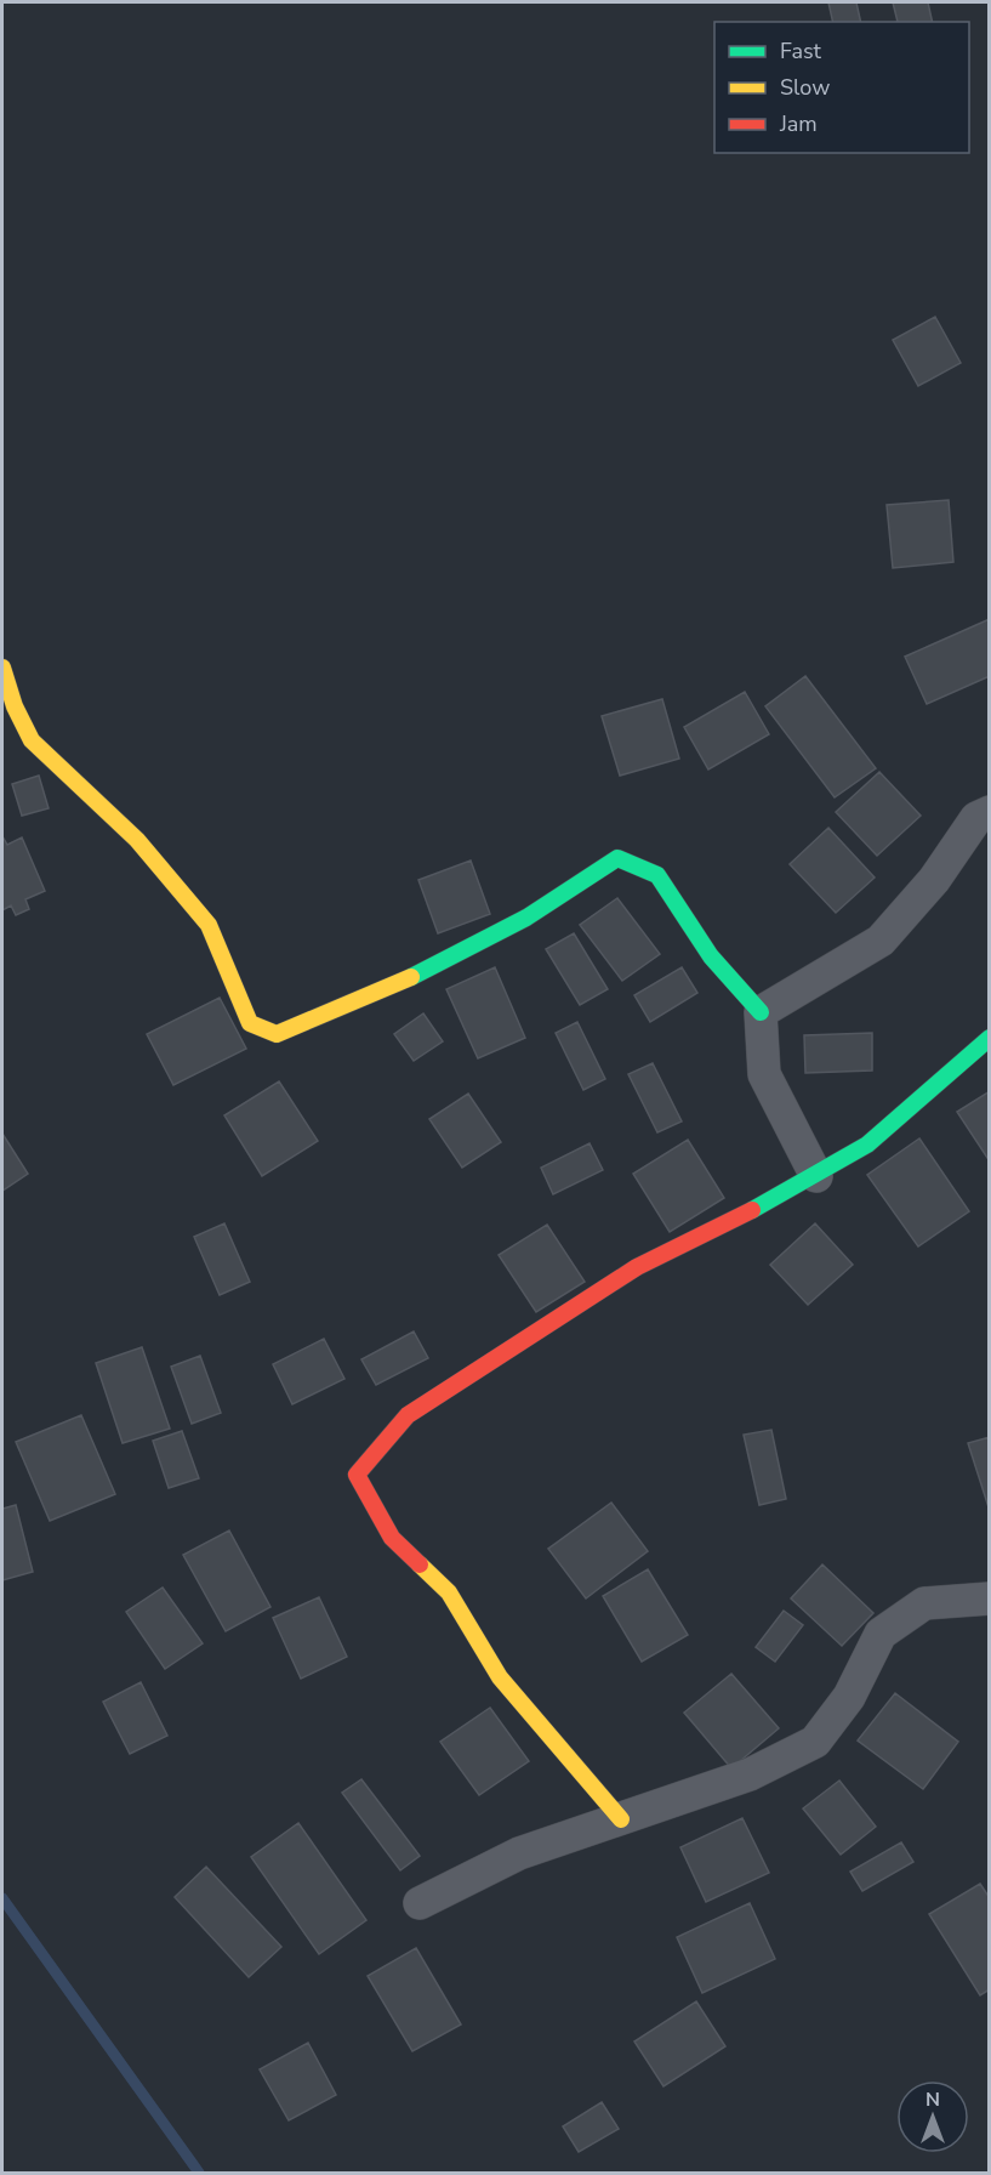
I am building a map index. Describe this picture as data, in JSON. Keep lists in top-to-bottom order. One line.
{"legend":["Fast","Slow","Jam"],"north":"top"}
